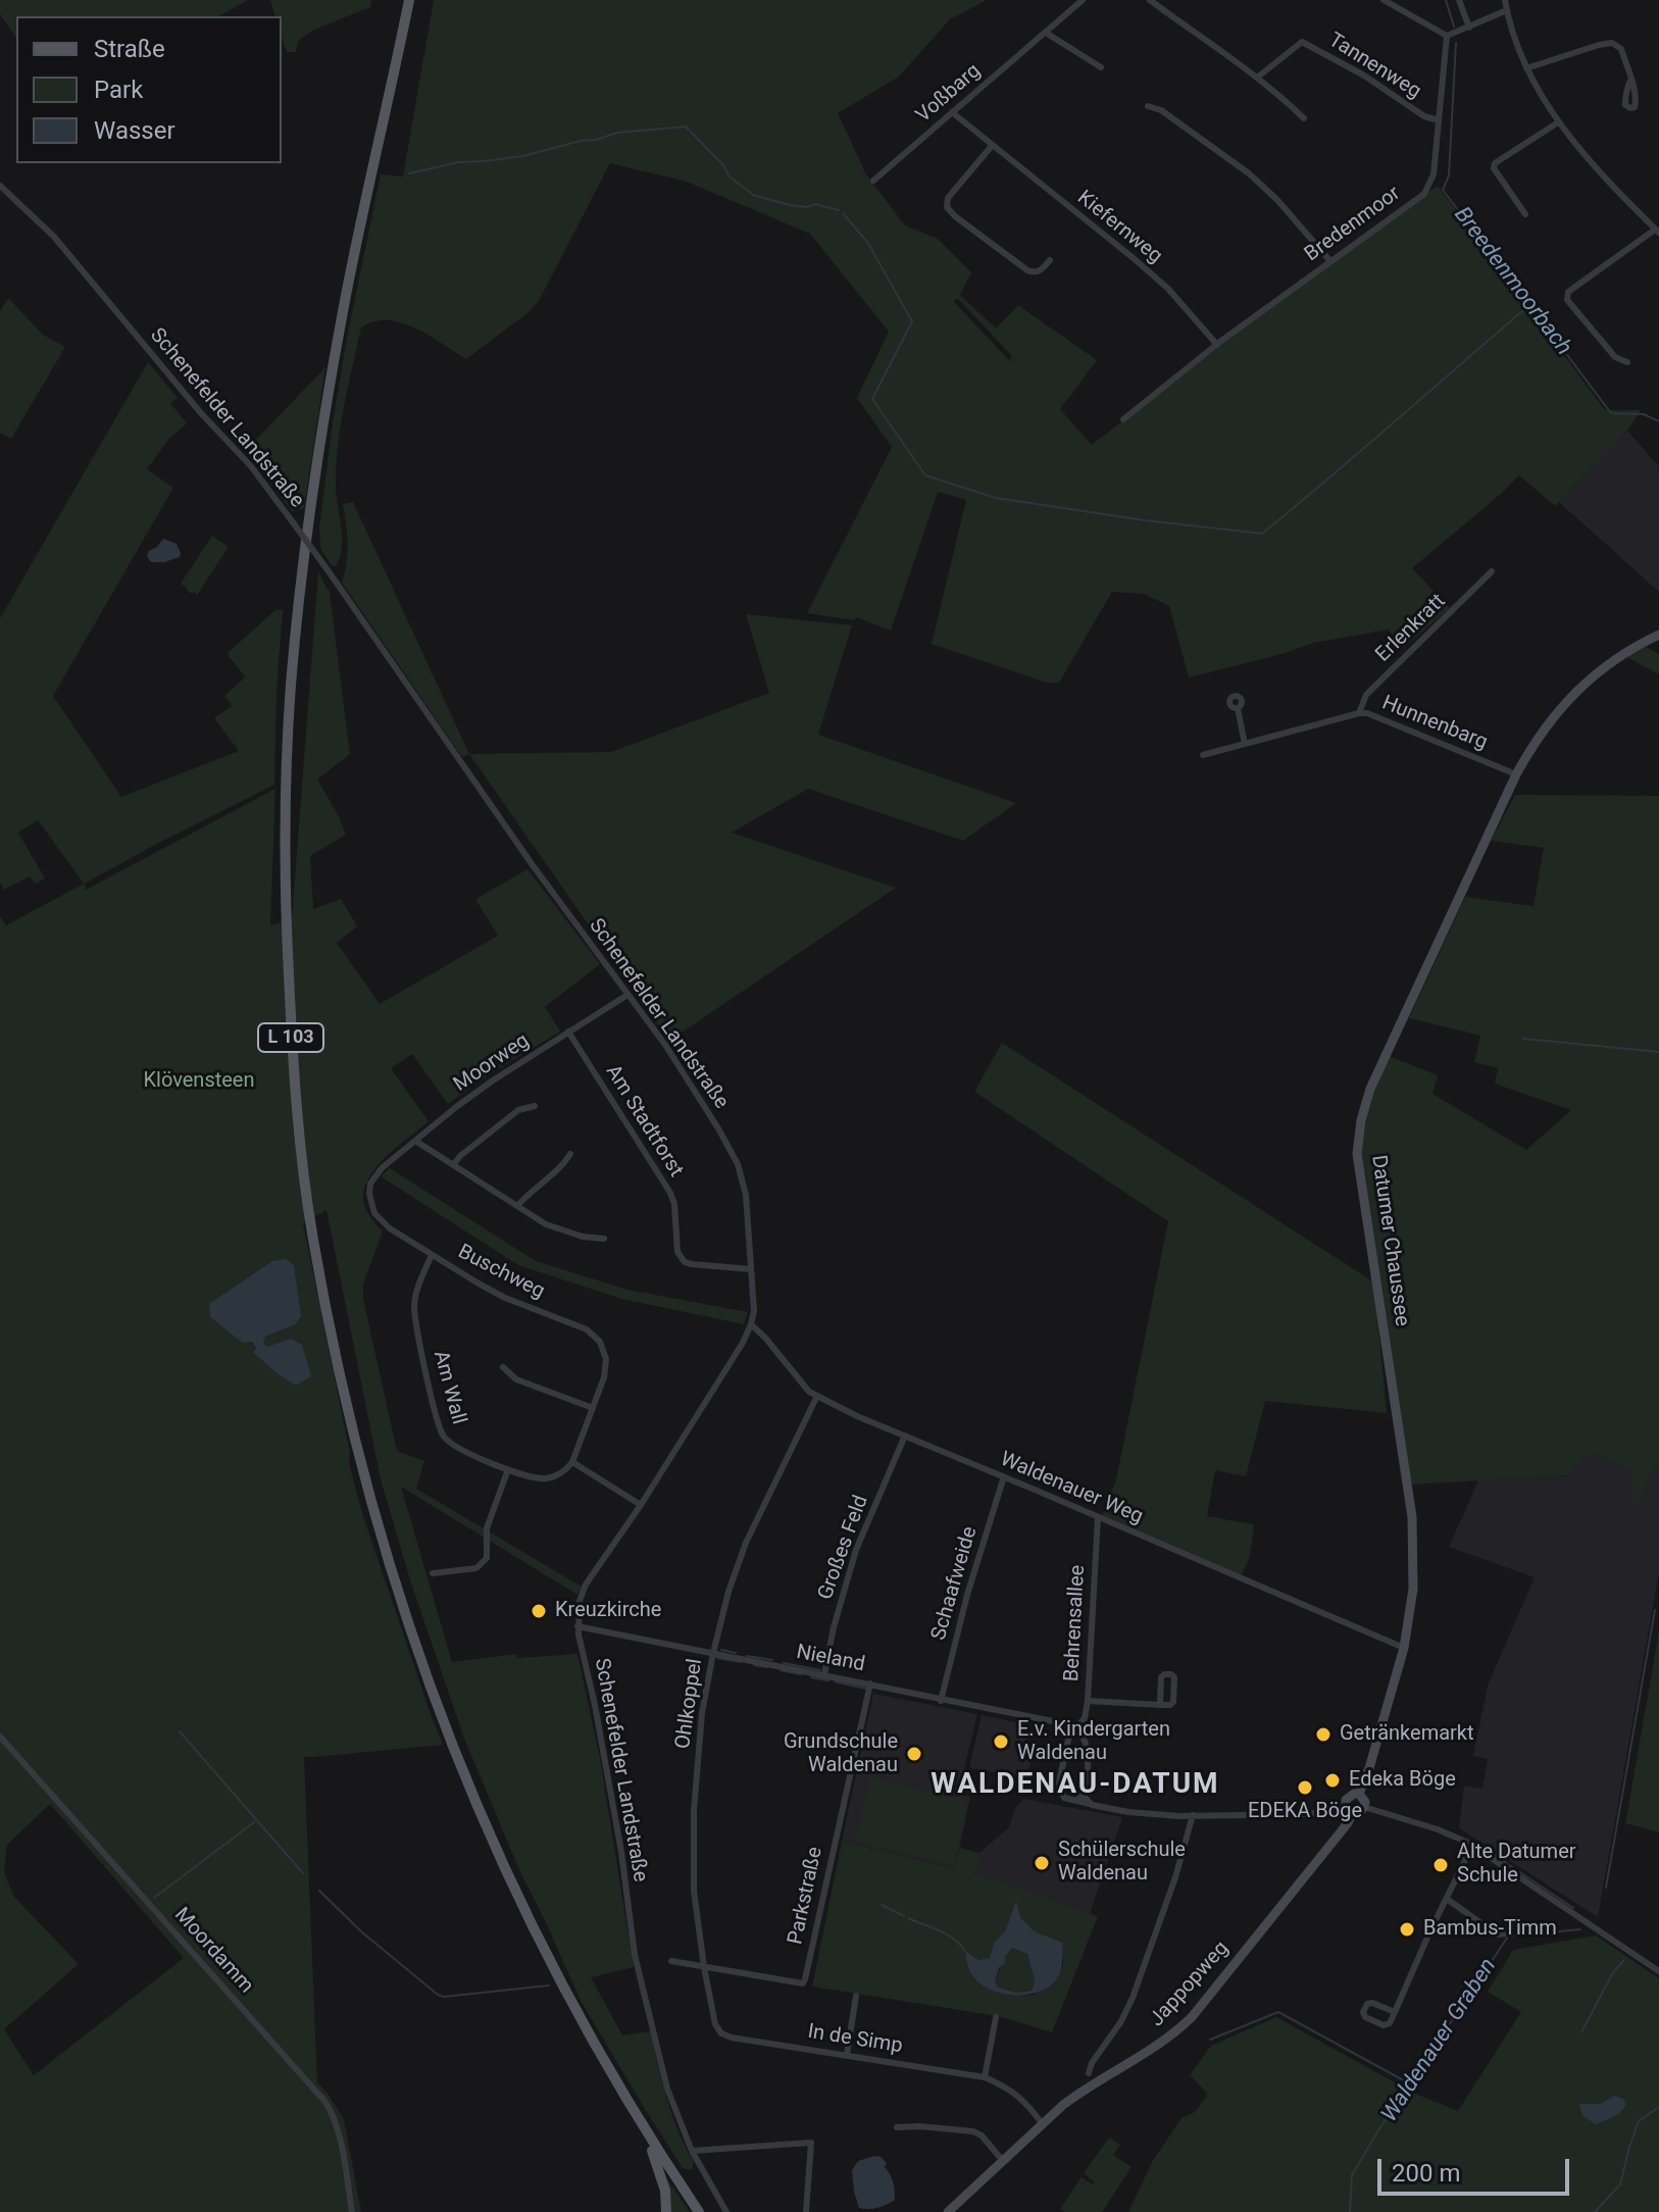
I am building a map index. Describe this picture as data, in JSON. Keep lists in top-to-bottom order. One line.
{"streets":{"main road":["L 103"],"street":["Tannenweg","Voßbarg","Bredenmoor","Kiefernweg","Schenefelder Landstraße","Erlenkratt","Hunnenbarg","Moorweg","Am Stadtforst","Datumer Chaussee","Buschweg","Am Wall","Waldenauer Weg","Großes Feld","Schaafweide","Behrensallee","Nieland","Ohlkoppel","Parkstraße","Moordamm","Jappopweg","In de Simp"]},"crossings":[["Tannenweg","Bredenmoor"],["Voßbarg","Kiefernweg"],["Bredenmoor","Kiefernweg"],["Schenefelder Landstraße","Moorweg"],["Schenefelder Landstraße","Am Stadtforst"],["Schenefelder Landstraße","Waldenauer Weg"],["Schenefelder Landstraße","Nieland"],["Erlenkratt","Hunnenbarg"],["Hunnenbarg","Datumer Chaussee"],["Moorweg","Am Stadtforst"],["Moorweg","Buschweg"],["Datumer Chaussee","Waldenauer Weg"],["Datumer Chaussee","Jappopweg"],["Buschweg","Am Wall"],["Waldenauer Weg","Großes Feld"],["Waldenauer Weg","Schaafweide"],["Waldenauer Weg","Behrensallee"],["Waldenauer Weg","Ohlkoppel"],["Großes Feld","Nieland"],["Schaafweide","Nieland"],["Behrensallee","Nieland"],["Nieland","Ohlkoppel"],["Nieland","Parkstraße"],["Ohlkoppel","Parkstraße"],["Ohlkoppel","In de Simp"],["Jappopweg","In de Simp"]],"districts":["WALDENAU-DATUM"],"water":["Breedenmoorbach","Waldenauer Graben"],"parks":["Klövensteen"],"places":["Kreuzkirche","Getränkemarkt","E.v. Kindergarten Waldenau","Grundschule Waldenau","Edeka Böge","EDEKA Böge","Schülerschule Waldenau","Alte Datumer Schule","Bambus-Timm"],"legend":["Straße","Park","Wasser"],"scale_bar":"200 m"}
